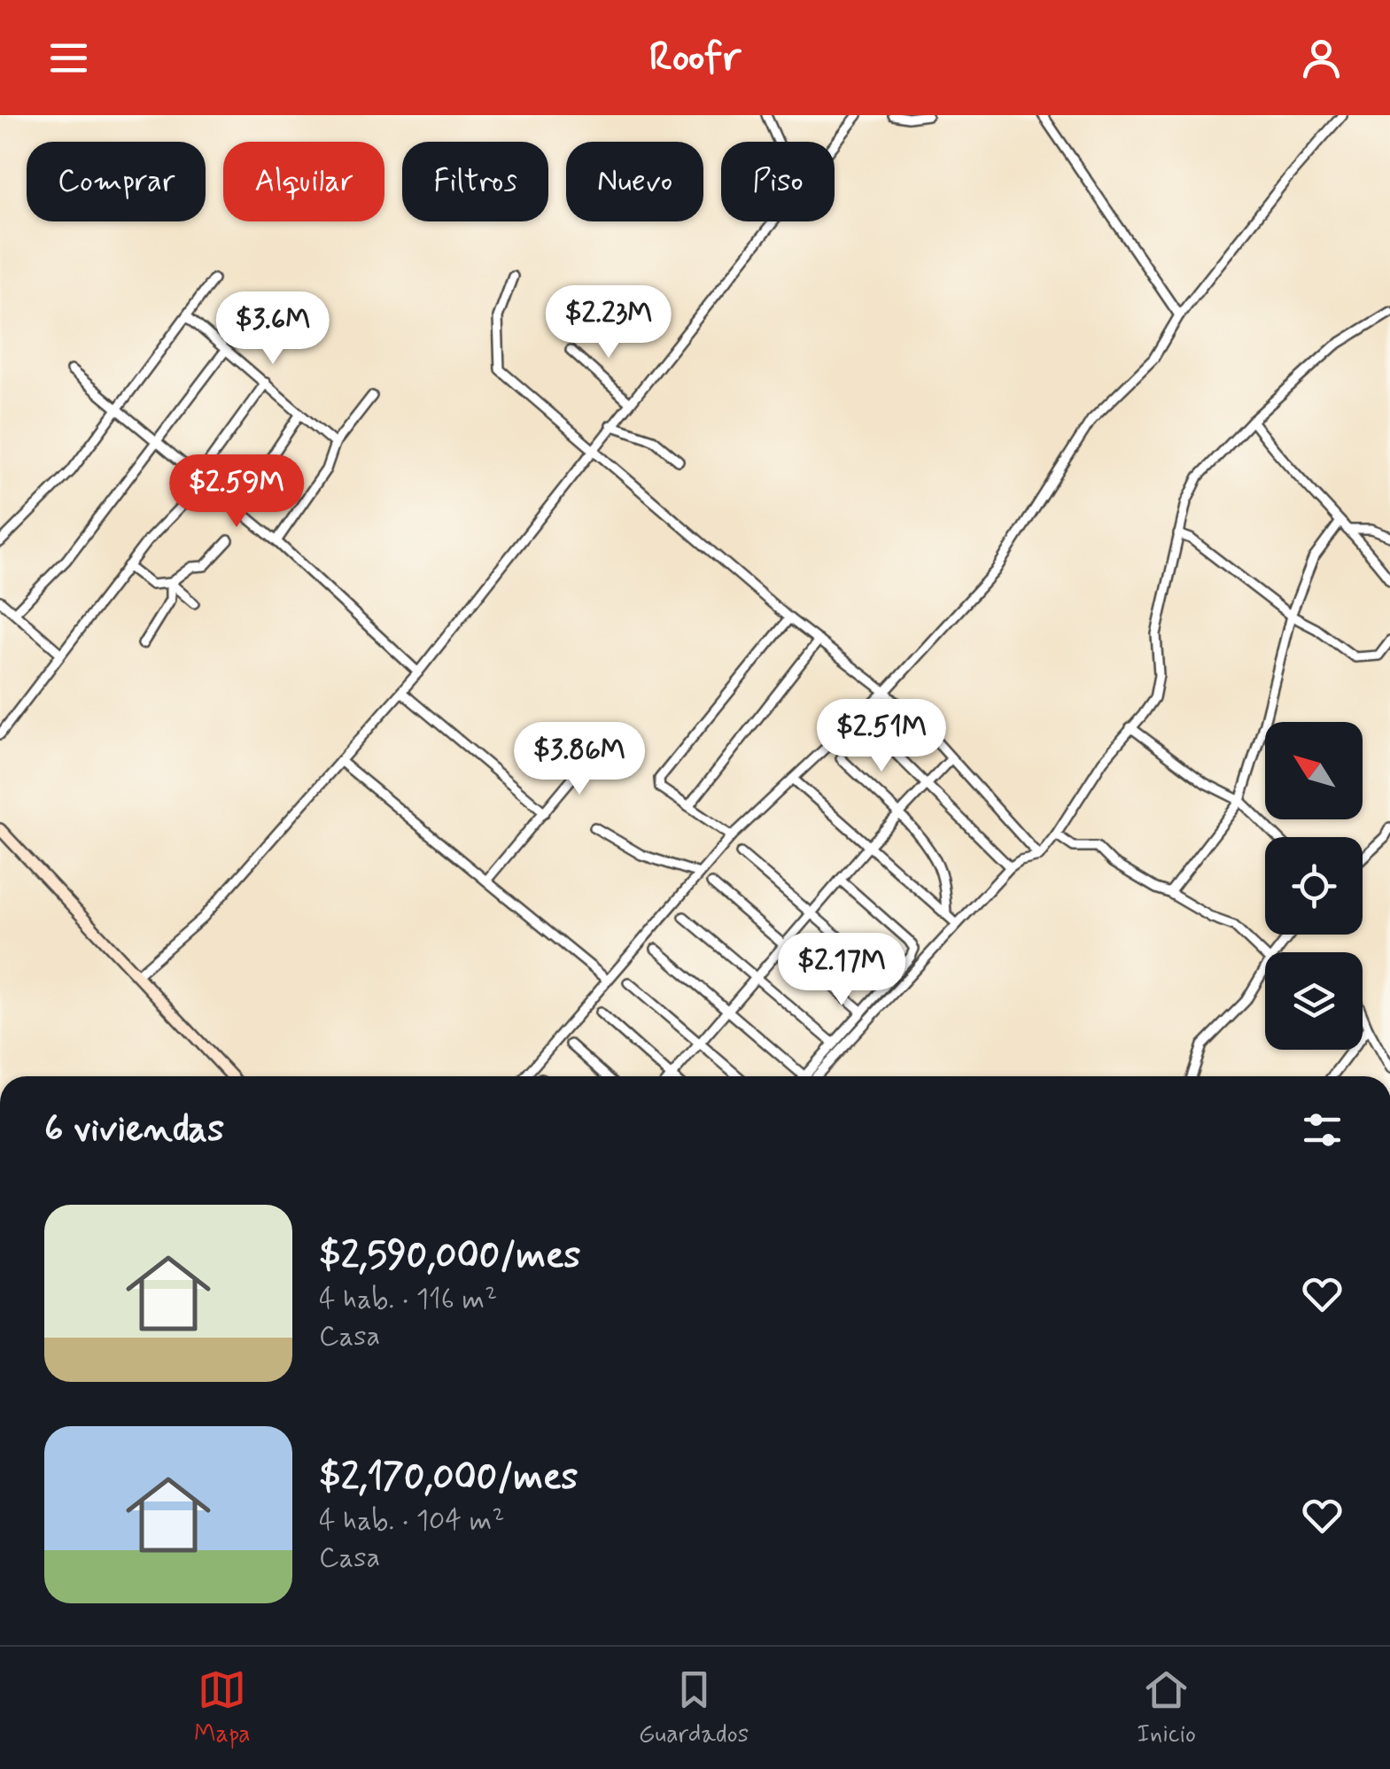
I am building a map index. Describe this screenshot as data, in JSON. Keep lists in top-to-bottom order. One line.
{"north":"top left","page":{"header":"Roofr","chip":["Comprar","Alquilar","Filtros","Nuevo","Piso"],"price":["$2.23M","$3.6M","$2.59M","$2.51M","$3.86M","$2.17M"],"heading":"6 viviendas","list":[{"name":"$2,590,000/mes","note":"4 hab. · 116 m² · Casa"},{"name":"$2,170,000/mes","note":"4 hab. · 104 m² · Casa"}],"tabs":["Mapa","Guardados","Inicio"]}}
